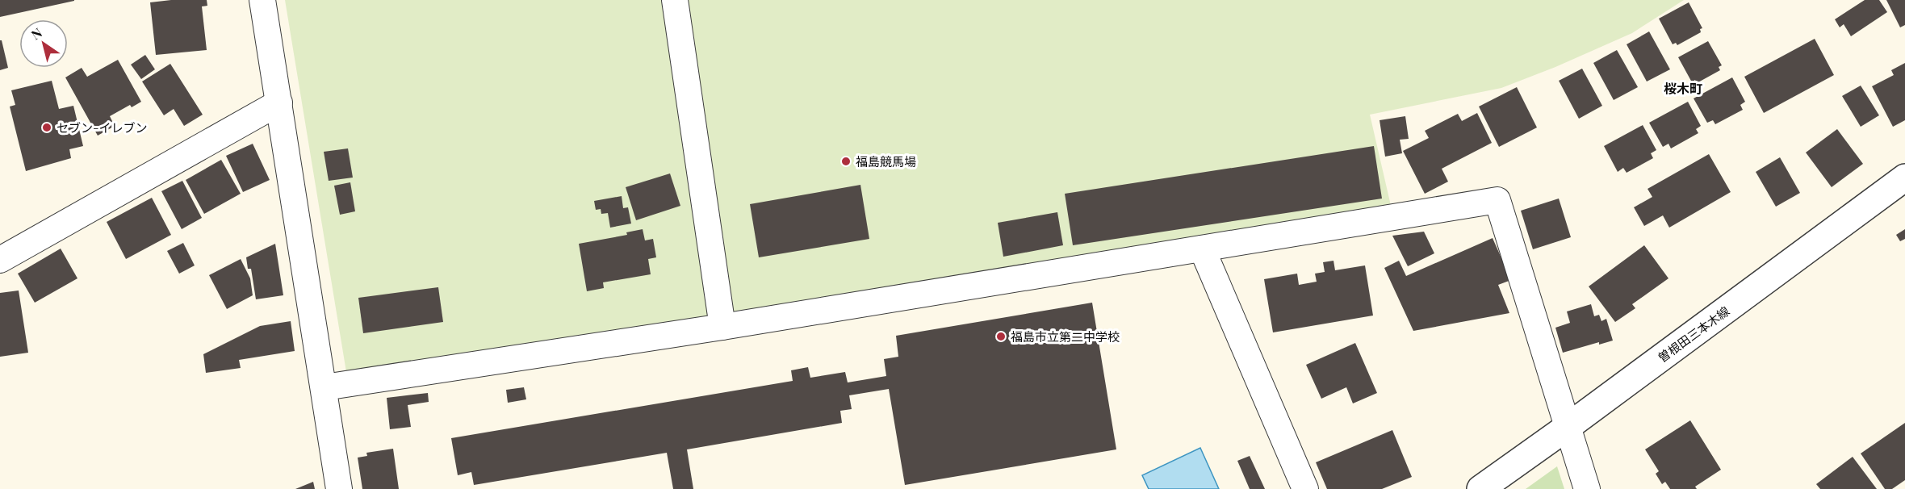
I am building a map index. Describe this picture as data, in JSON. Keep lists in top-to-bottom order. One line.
{"streets":{"street":["曽根田三本木線"]},"districts":["桜木町"],"places":["セブン-イレブン","福島競馬場","福島市立第二中学校"],"north":"top left"}
